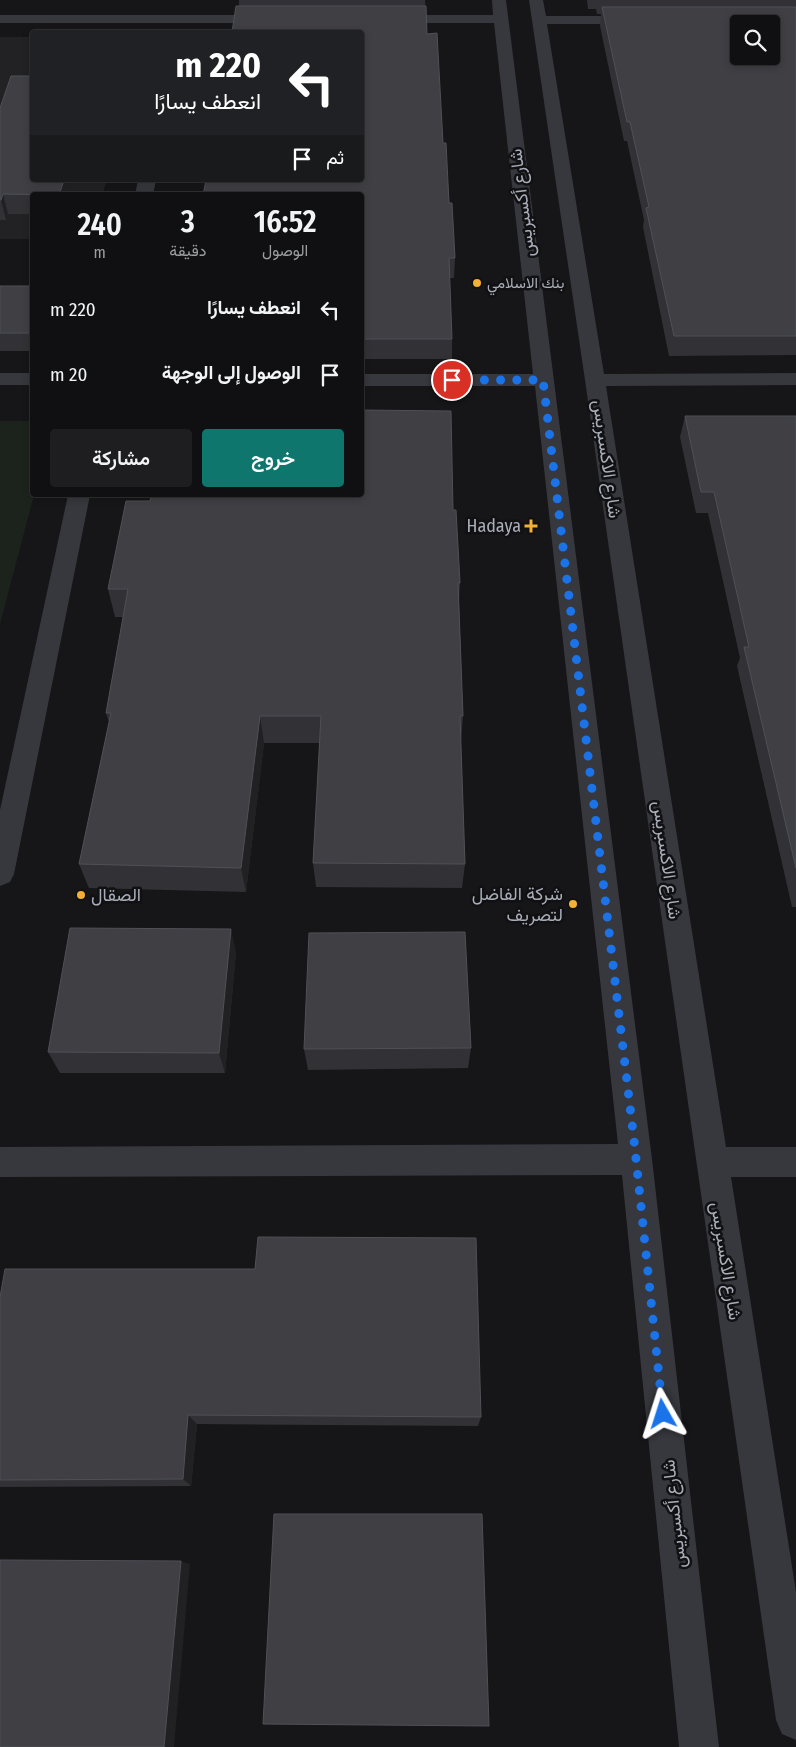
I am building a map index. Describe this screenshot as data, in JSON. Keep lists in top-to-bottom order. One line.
{"streets":{"street":["شارع أكسبريس","شارع الاكسبريس"]},"places":{"other":["بنك الاسلامي","الصقال","شركة الفاضل لتصريف"],"health":["Hadaya"]},"page":{"turn":["220 m","انعطف يسارًا"],"then":"ثم","eta":["16:52","الوصول","3","دقيقة","240","m"],"list":[{"name":"انعطف يسارًا","value":"220 m"},{"name":"الوصول إلى الوجهة","value":"20 m"}],"buttons":["خروج","مشاركة"]}}
